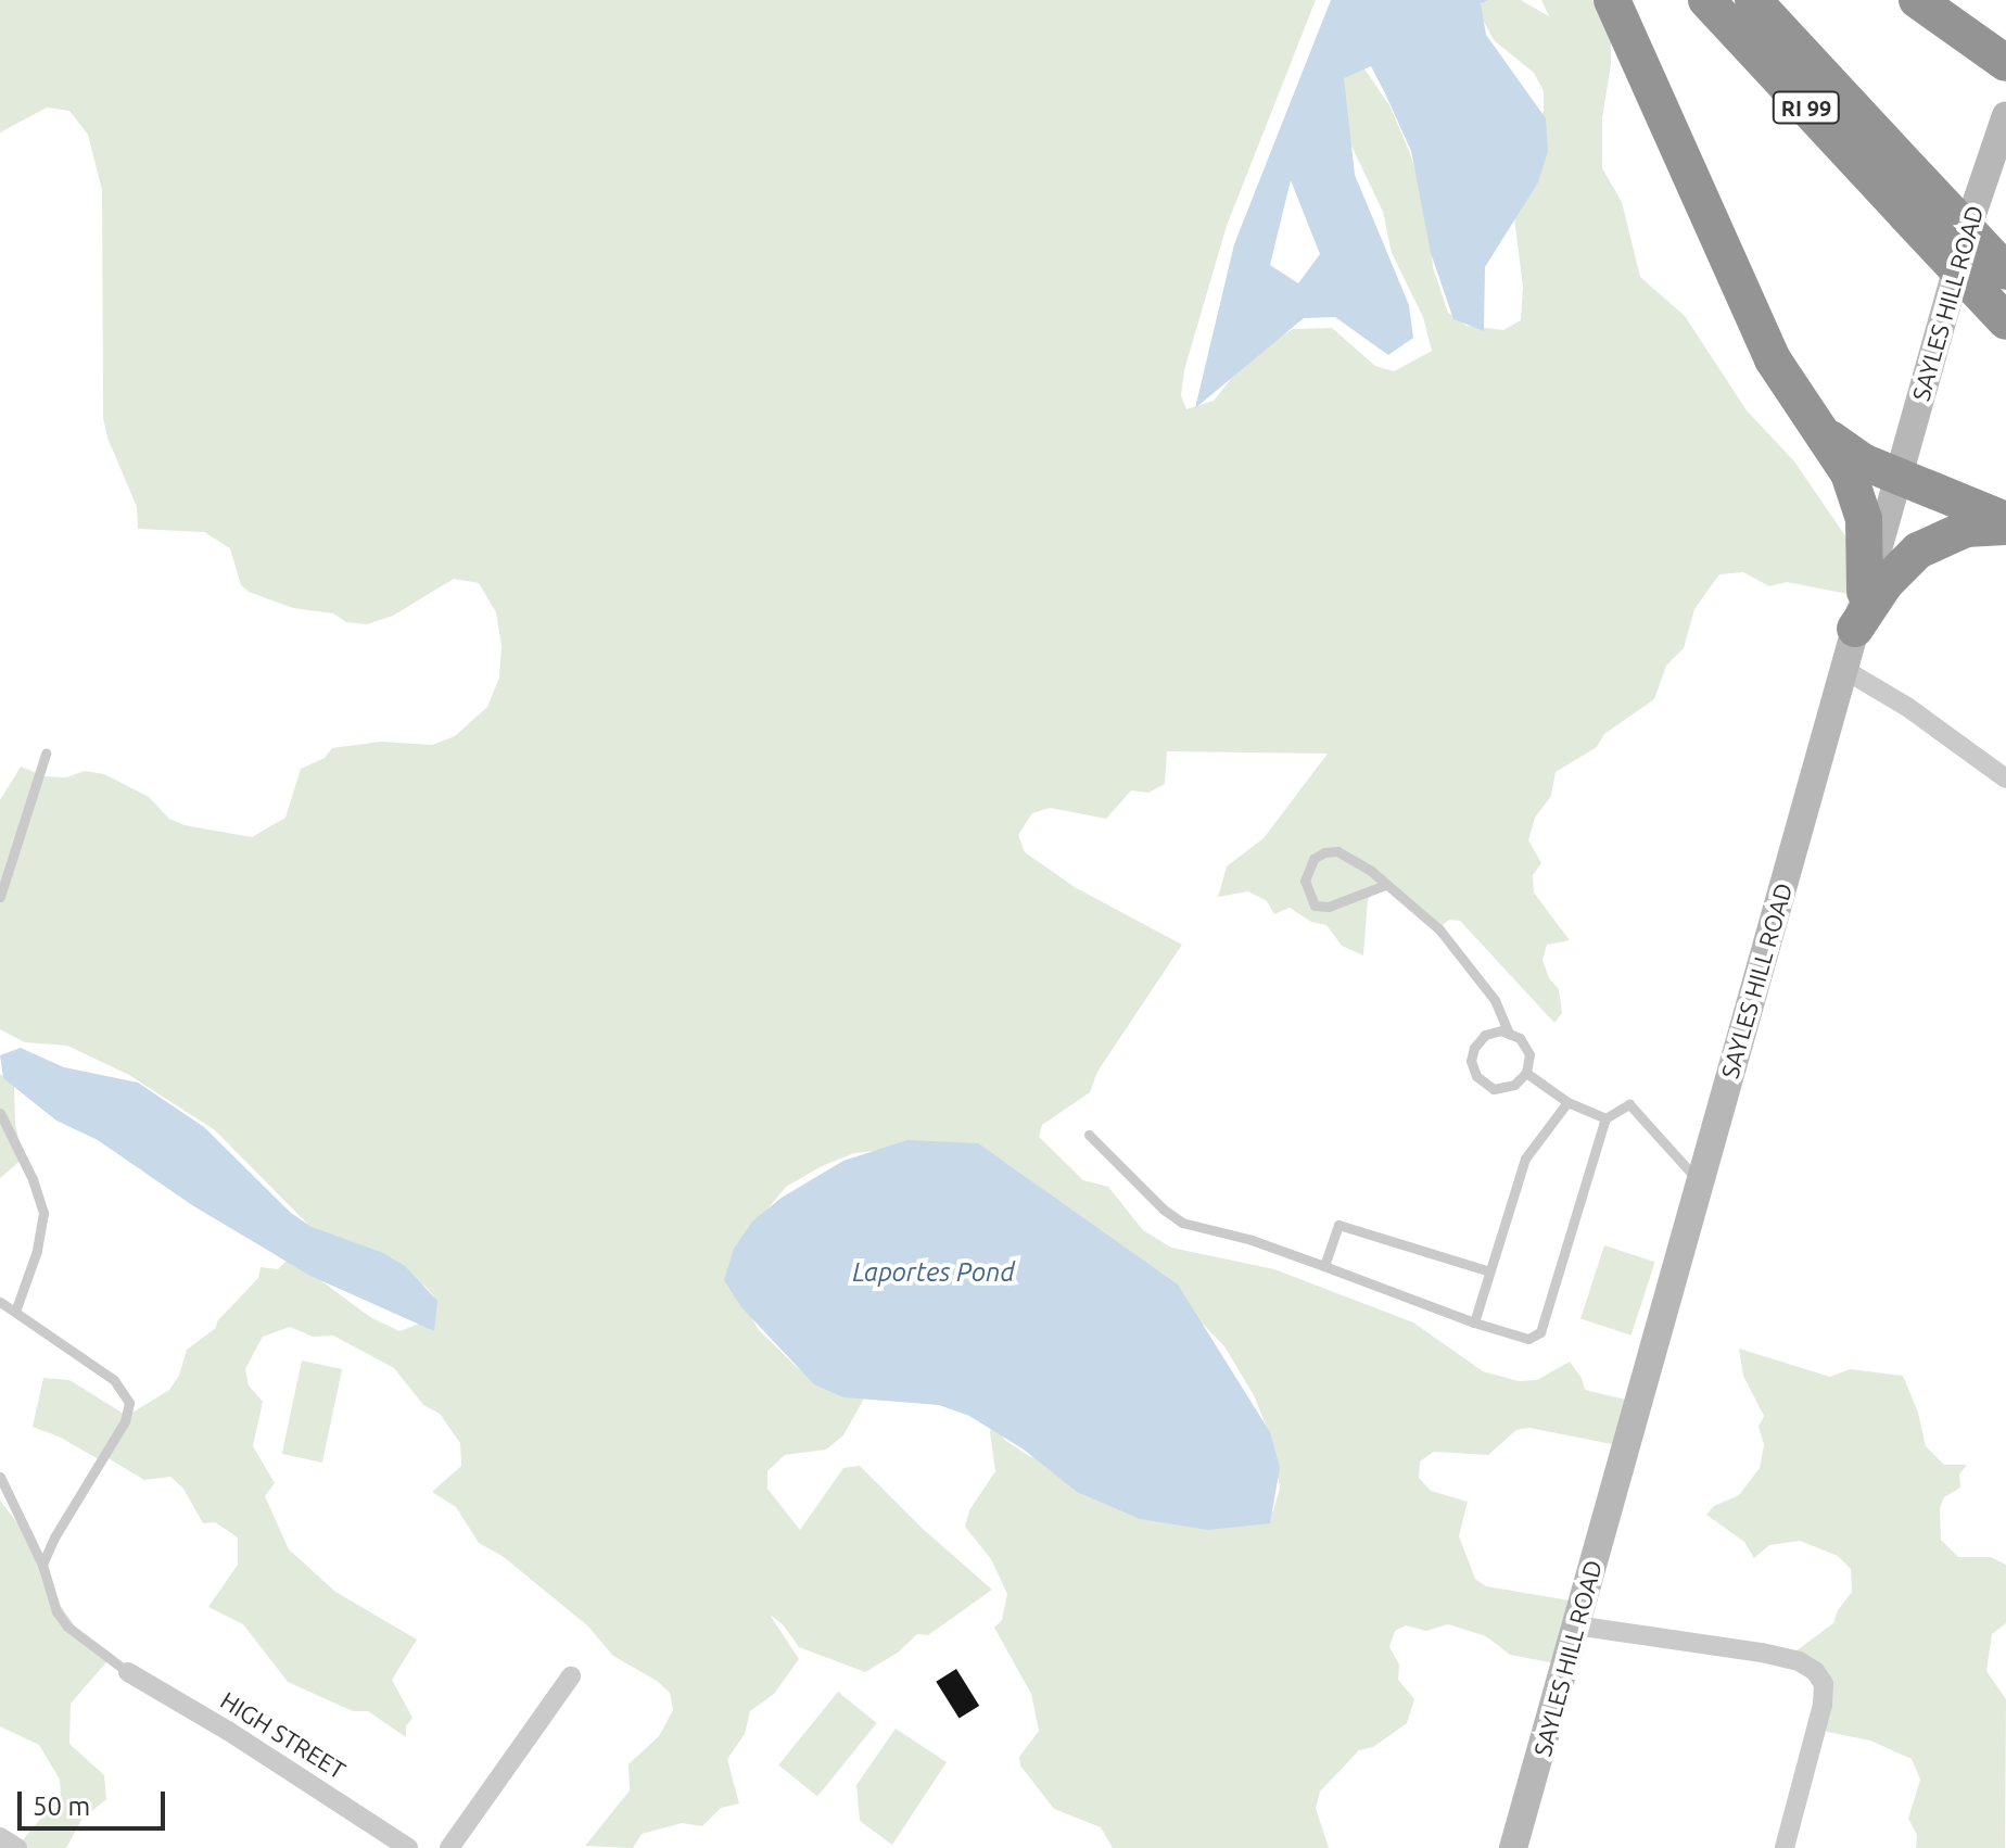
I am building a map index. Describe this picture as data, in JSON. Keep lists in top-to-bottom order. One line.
{"streets":{"highway":["RI 99"],"main road":["SAYLES HILL ROAD"],"street":["HIGH STREET"]},"water":["Laportes Pond"],"scale_bar":"50 m"}
